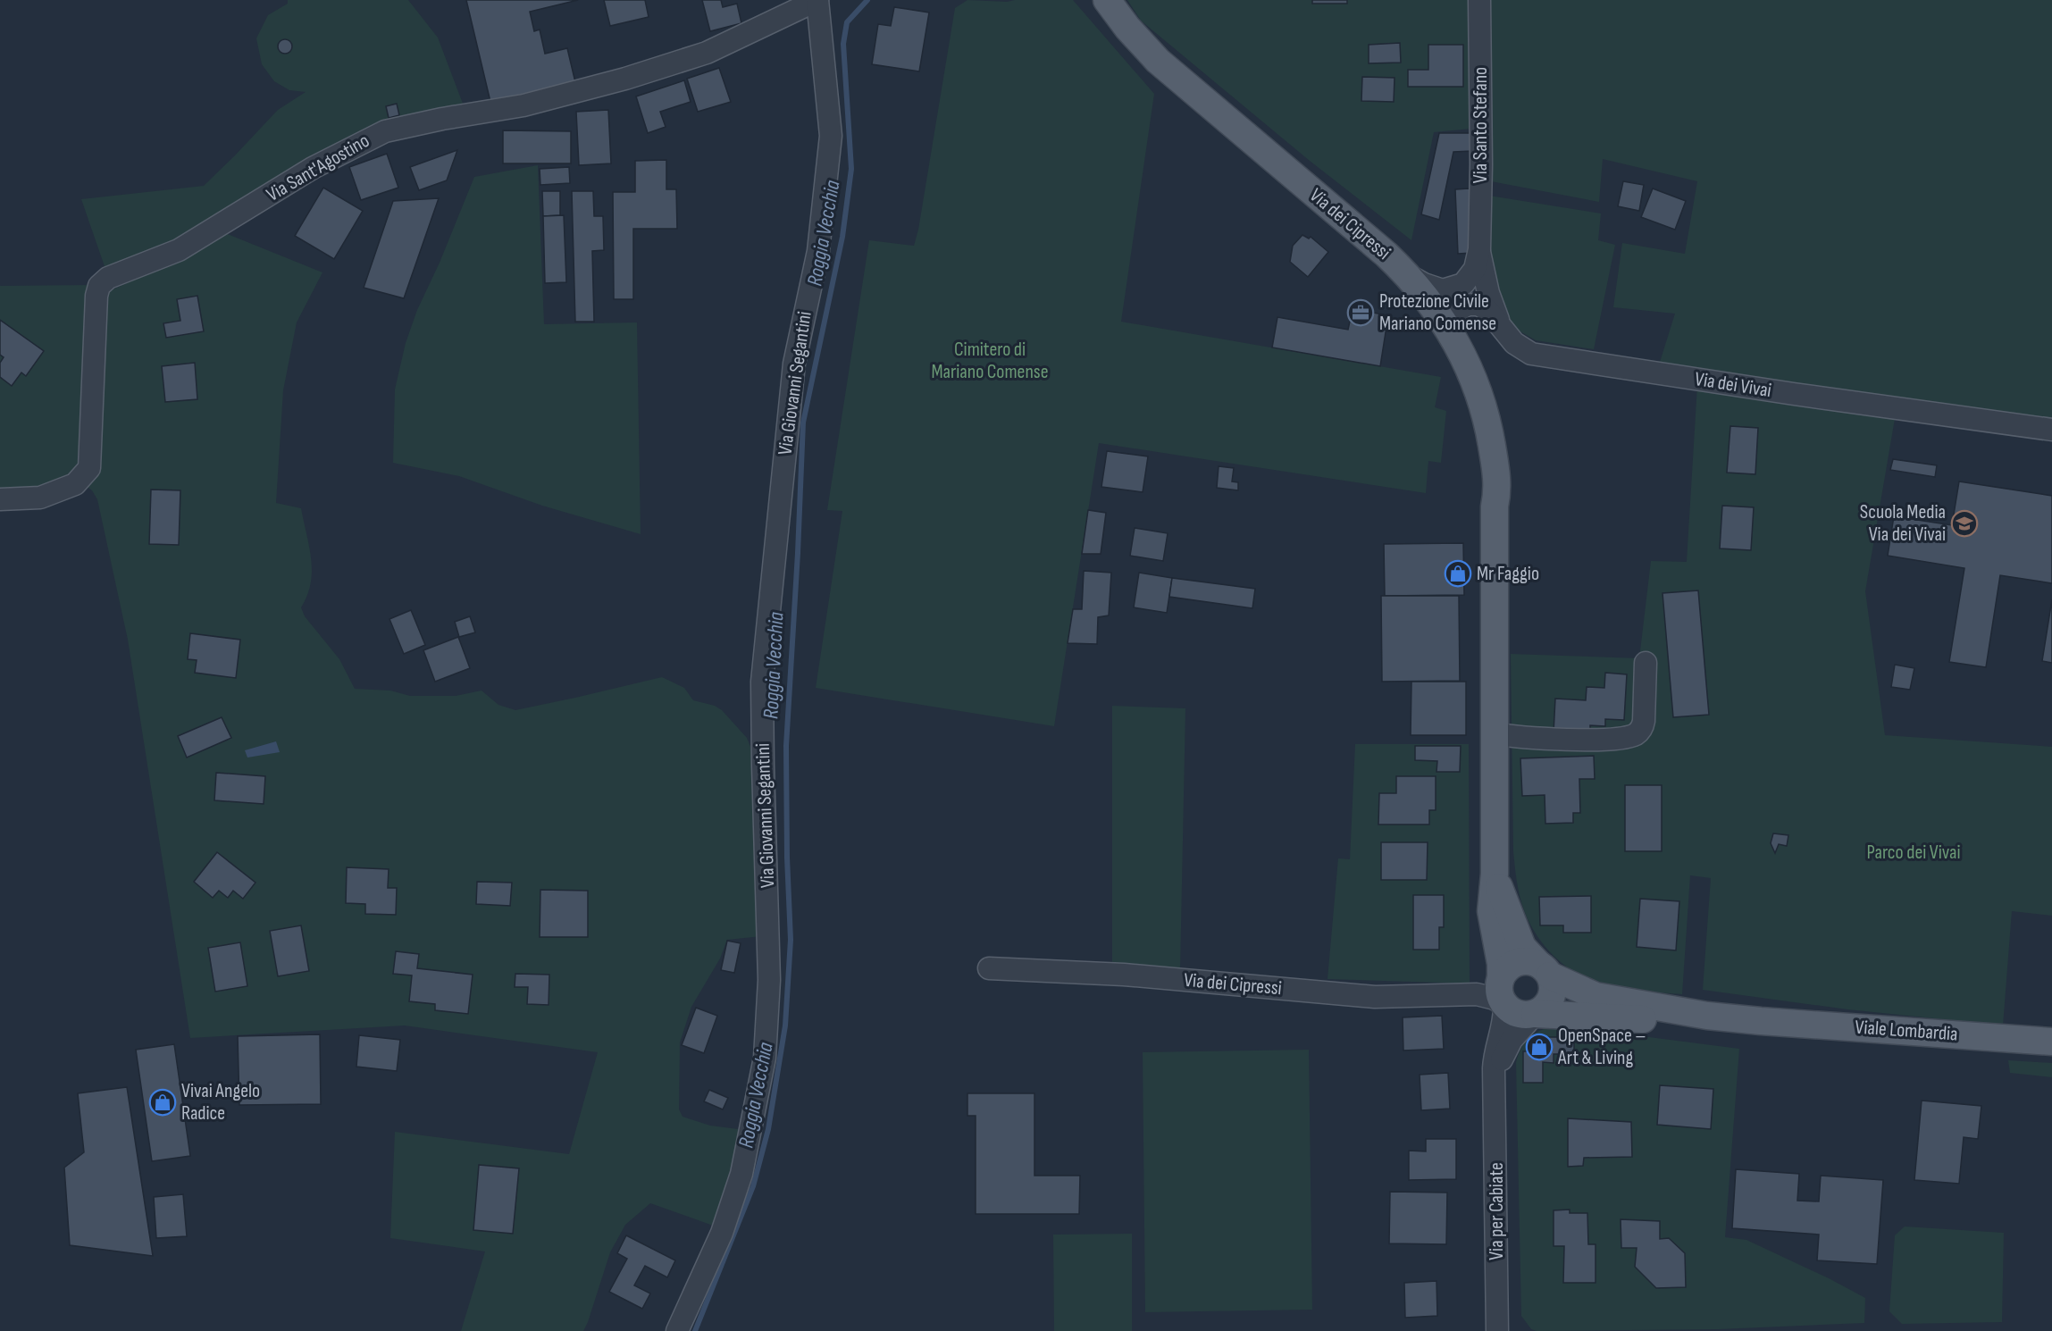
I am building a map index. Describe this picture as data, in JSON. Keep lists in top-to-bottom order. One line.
{"streets":{"main road":["Via dei Cipressi","Viale Lombardia"],"street":["Via Santo Stefano","Via Sant'Agostino","Via Giovanni Segantini","Via dei Vivai","Via per Cabiate"]},"crossings":[["Via Santo Stefano","Via dei Cipressi"],["Via Santo Stefano","Via dei Vivai"],["Via Sant'Agostino","Via Giovanni Segantini"],["Via dei Cipressi","Via dei Vivai"],["Via dei Cipressi","Viale Lombardia"]],"water":["Roggia Vecchia"],"parks":["Cimitero di Mariano Comense","Parco dei Vivai"],"places":{"office":["Protezione Civile Mariano Comense"],"school or university":["Scuola Media Via dei Vivai"],"shop":["Mr Faggio","OpenSpace – Art & Living","Vivai Angelo Radice"]}}
